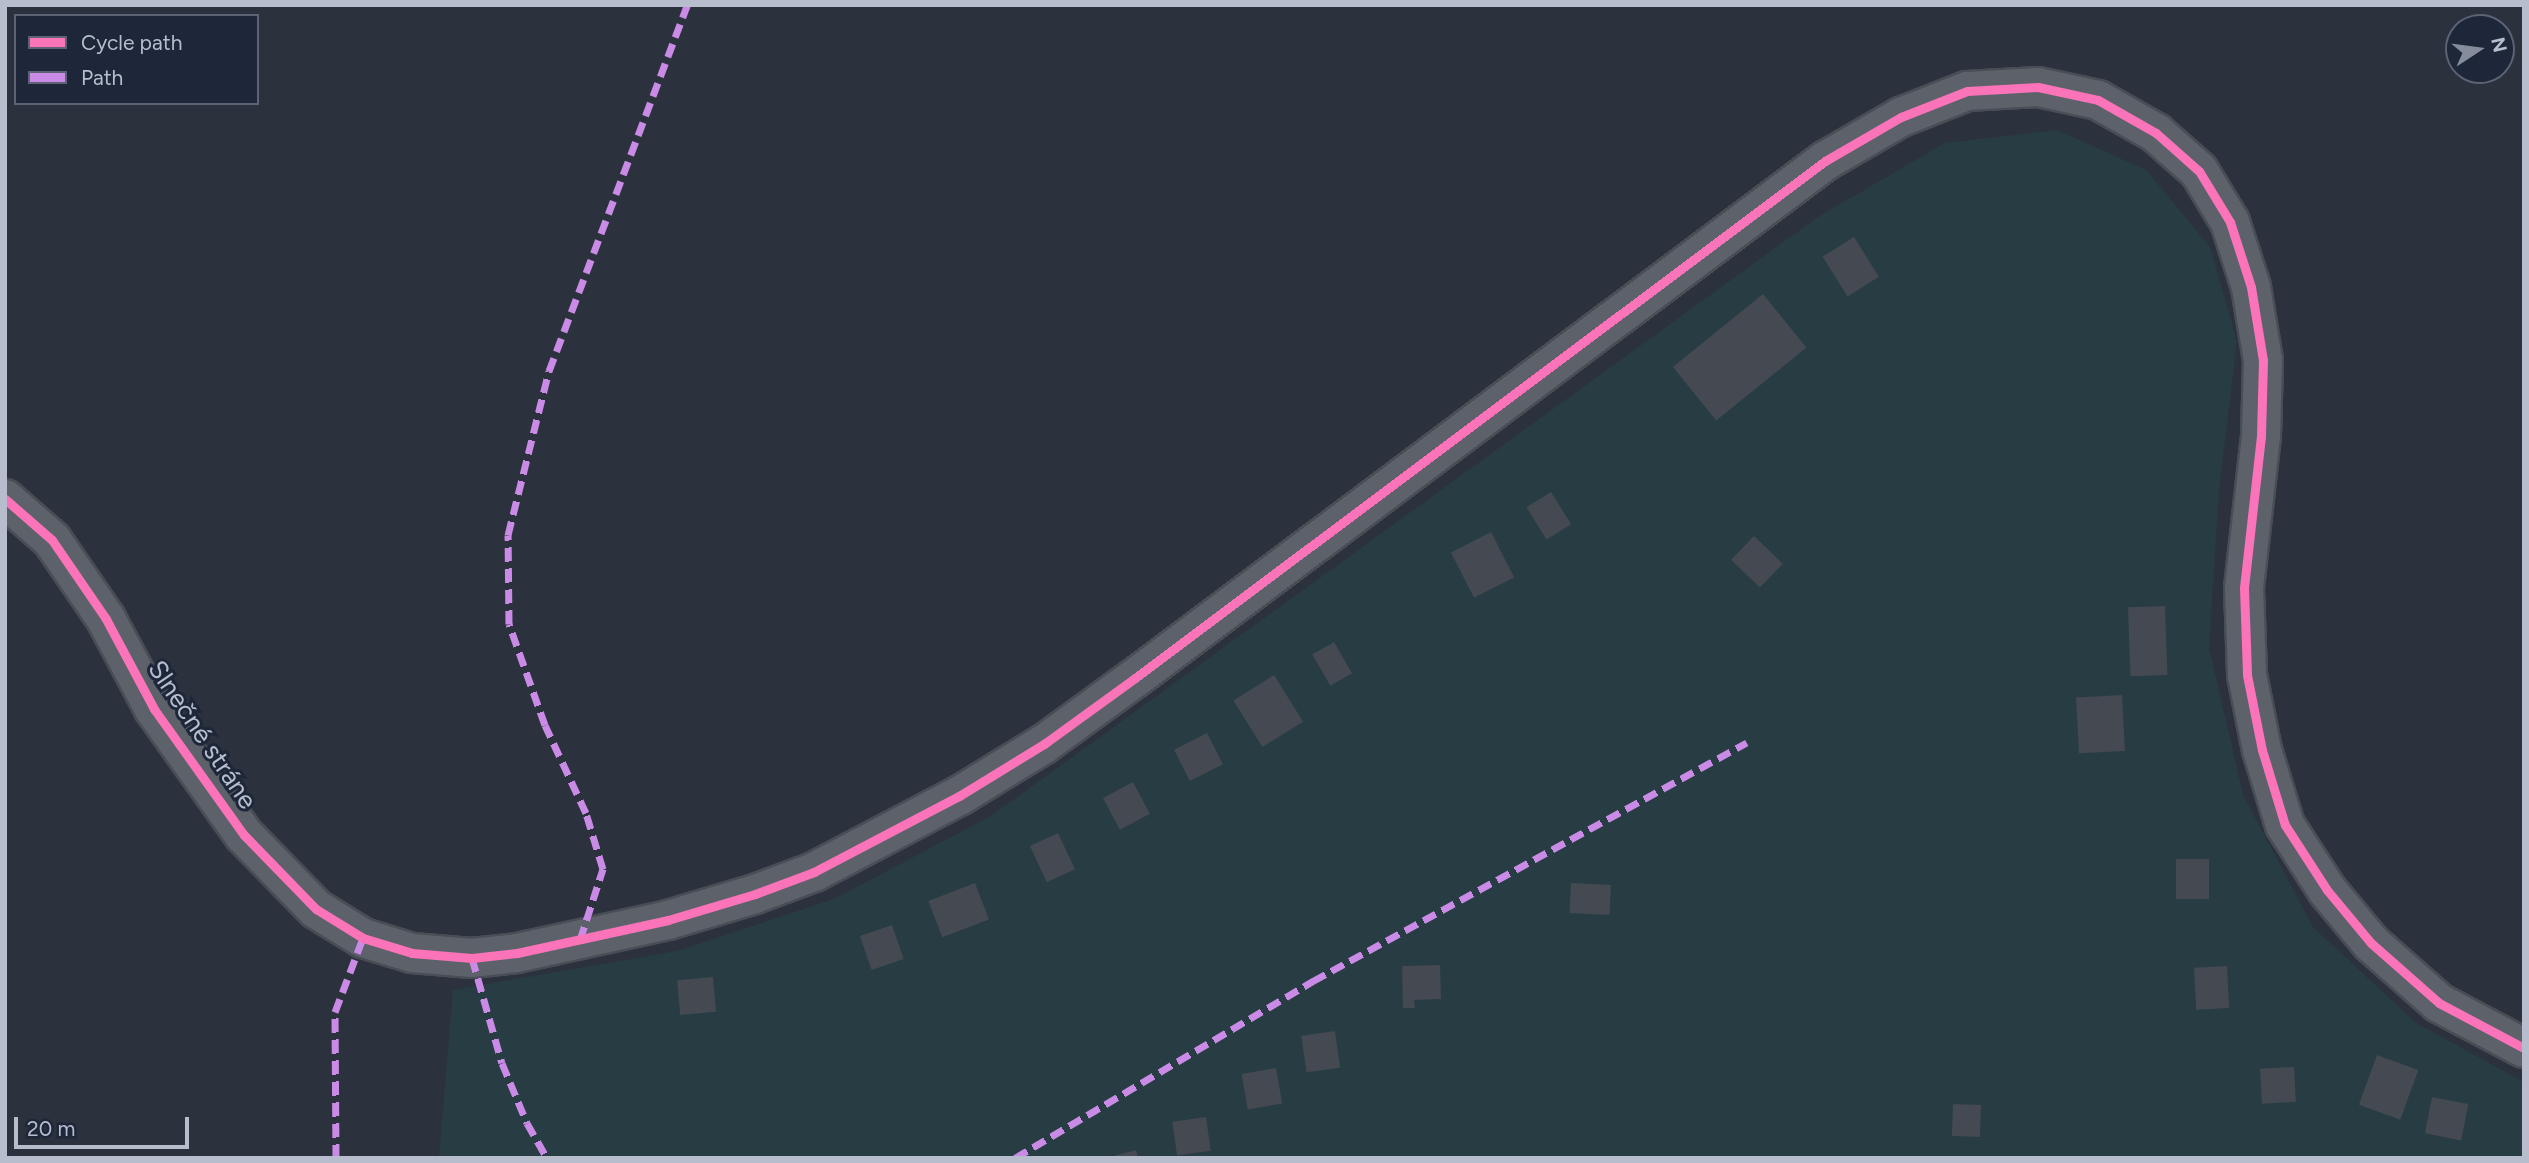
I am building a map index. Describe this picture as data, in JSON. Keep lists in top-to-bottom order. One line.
{"streets":{"street":["Slnečné stráne"]},"legend":["Cycle path","Path"],"scale_bar":"20 m","north":"right"}
